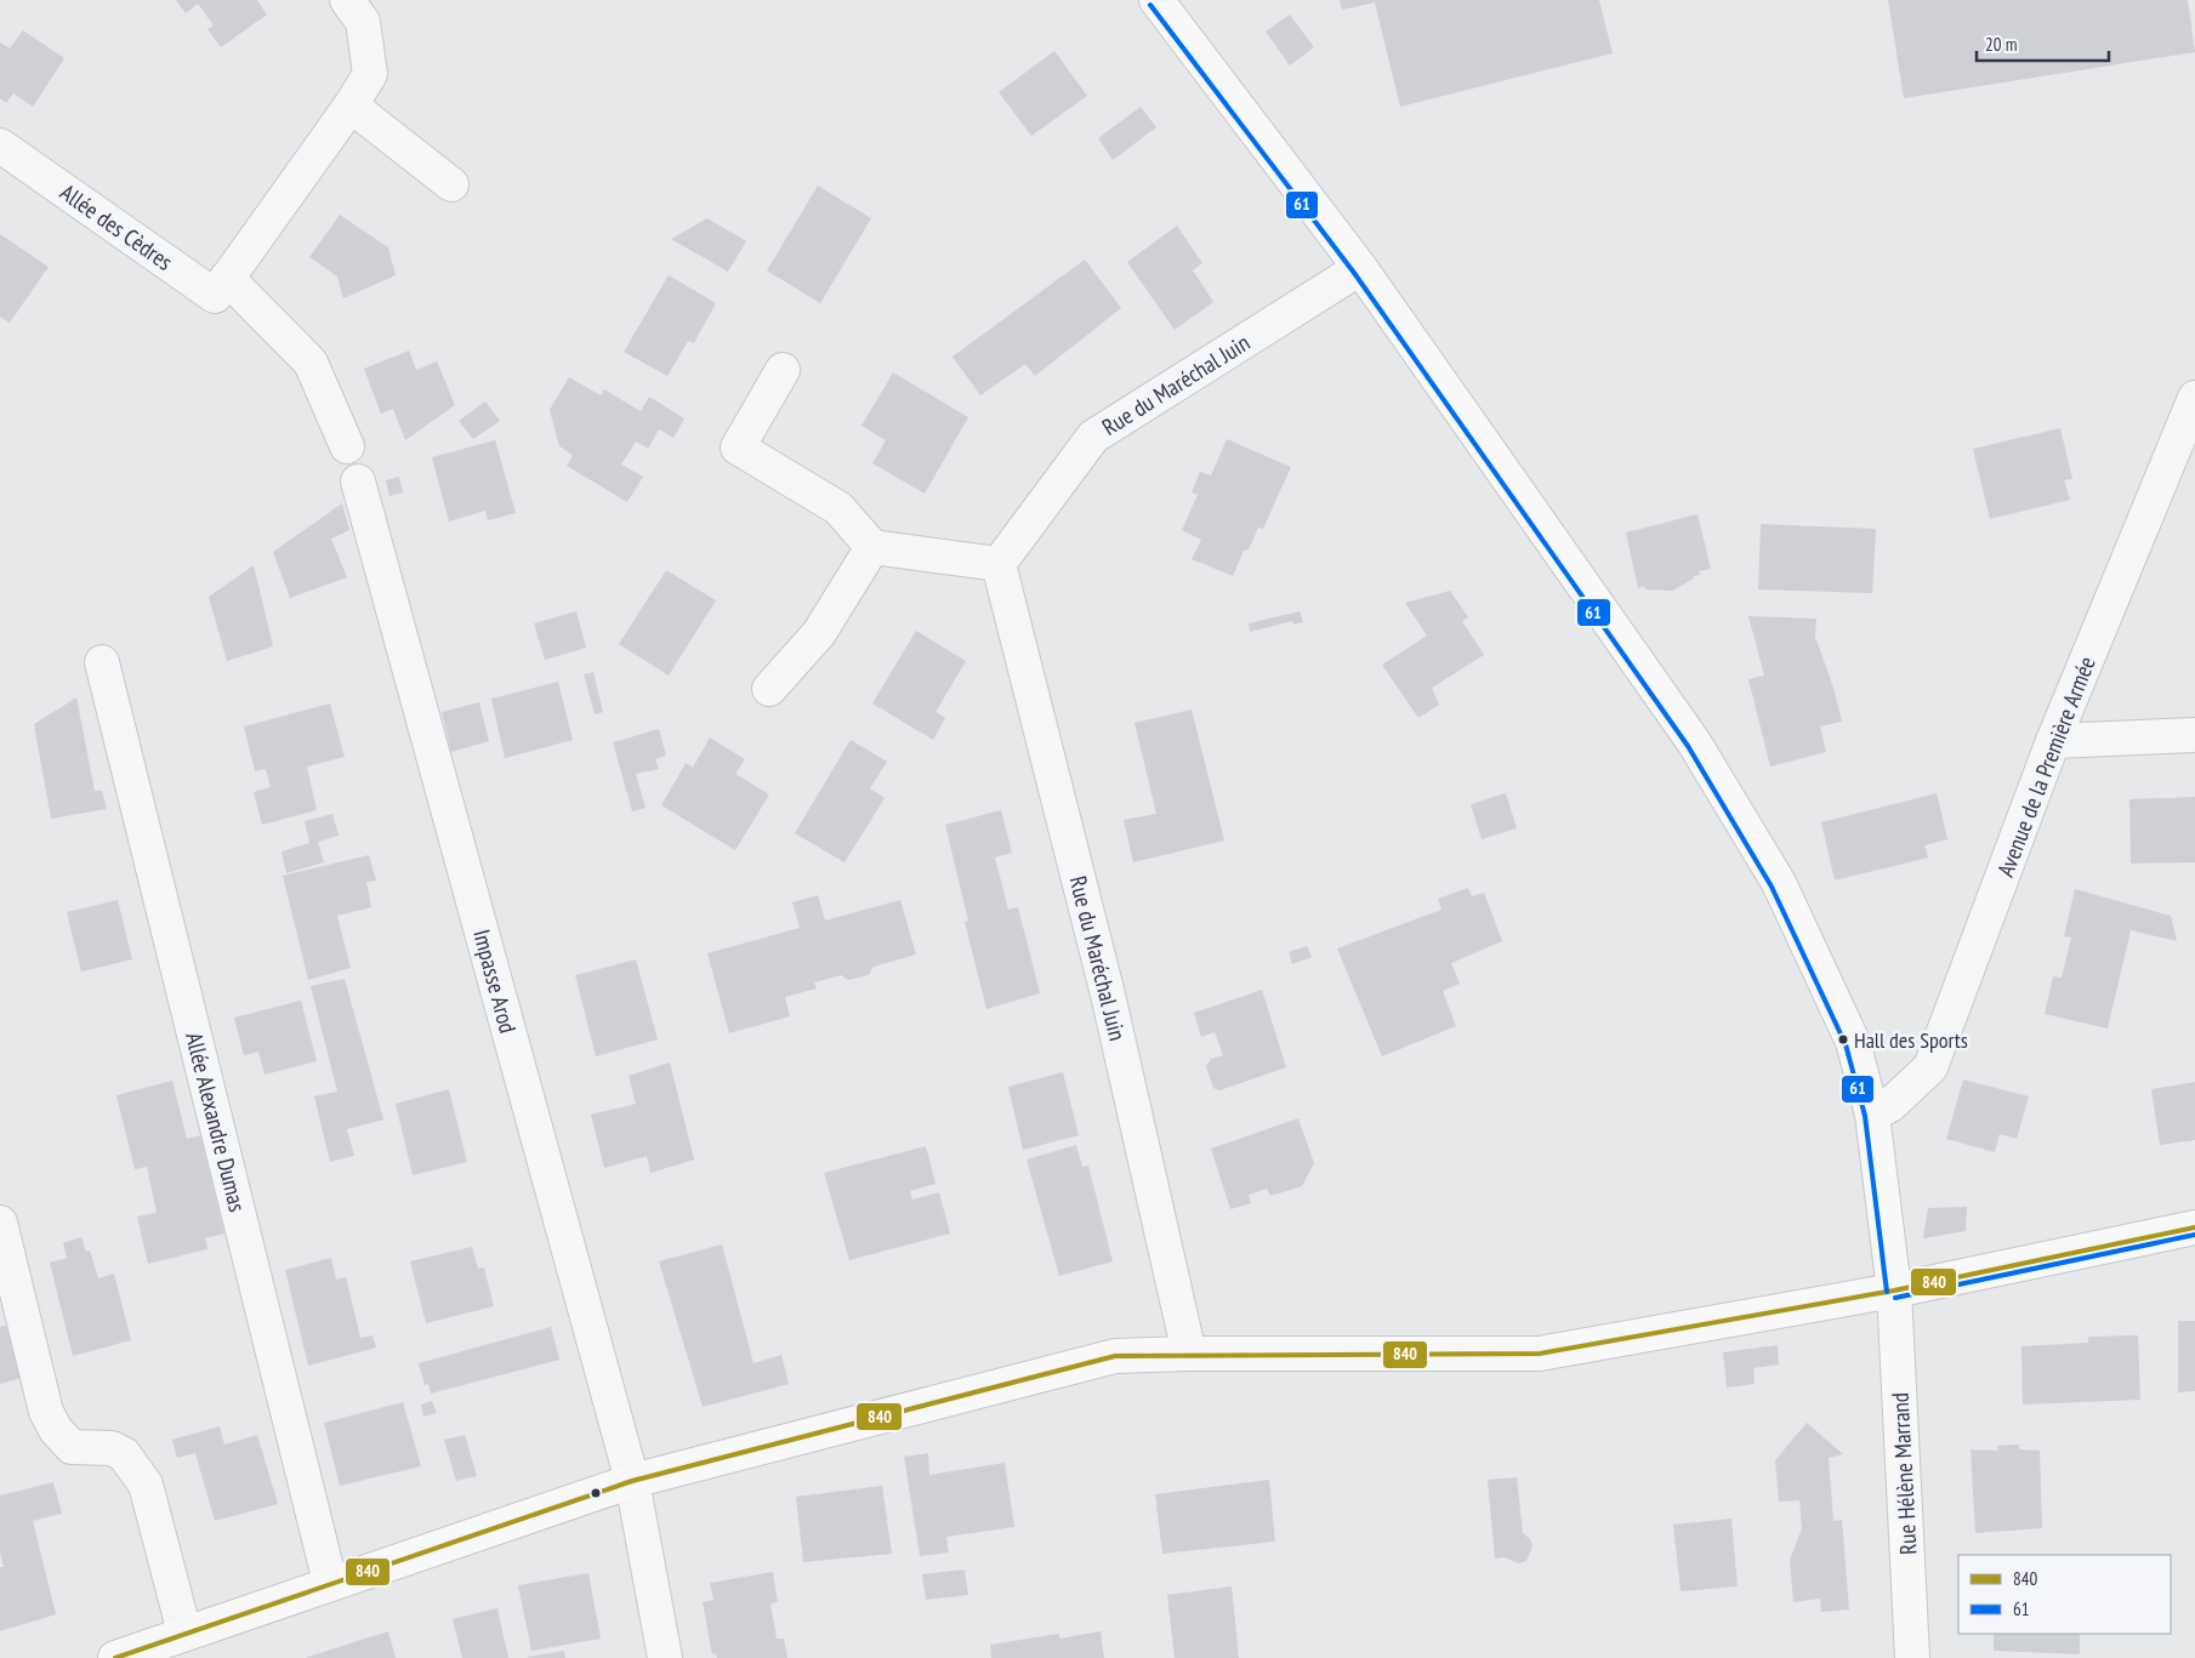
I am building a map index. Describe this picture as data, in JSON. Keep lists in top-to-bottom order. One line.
{"streets":{"main road":["Rue Hélène Marrand"],"street":["Allée des Cèdres","Rue du Maréchal Juin","Avenue de la Première Armée","Impasse Arod","Allée Alexandre Dumas"]},"crossings":[["Rue du Maréchal Juin","Rue Hélène Marrand"],["Avenue de la Première Armée","Rue Hélène Marrand"]],"places":["Hall des Sports"],"lines":["transit line 61","transit line 840"],"legend":["840","61"],"scale_bar":"20 m"}
